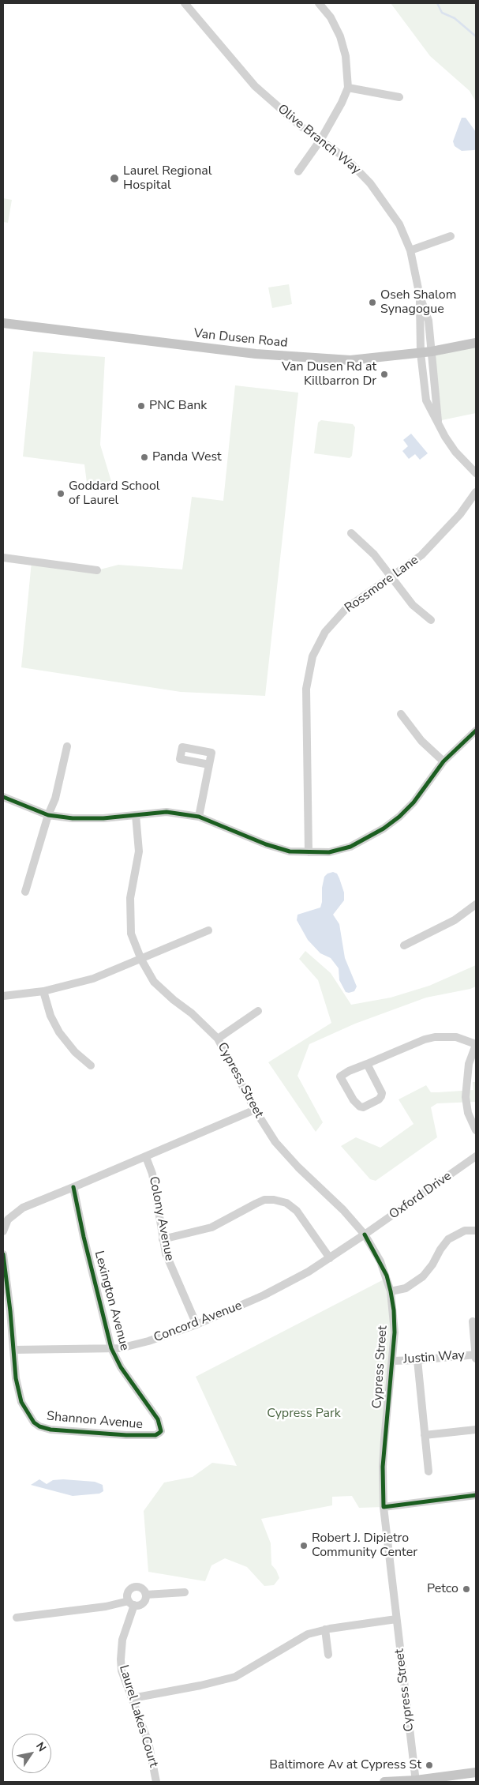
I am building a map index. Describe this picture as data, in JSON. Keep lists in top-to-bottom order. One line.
{"streets":{"main road":["Van Dusen Road"],"street":["Olive Branch Way","Rossmore Lane","Cypress Street","Oxford Drive","Colony Avenue","Lexington Avenue","Concord Avenue","Justin Way","Shannon Avenue","Laurel Lakes Court"]},"crossings":[["Olive Branch Way","Van Dusen Road"],["Cypress Street","Oxford Drive"],["Cypress Street","Concord Avenue"],["Cypress Street","Justin Way"],["Oxford Drive","Concord Avenue"],["Colony Avenue","Concord Avenue"],["Lexington Avenue","Concord Avenue"],["Lexington Avenue","Shannon Avenue"],["Concord Avenue","Shannon Avenue"]],"parks":["Cypress Park"],"places":["Laurel Regional Hospital","Oseh Shalom Synagogue","Van Dusen Rd at Killbarron Dr","PNC Bank","Panda West","Goddard School of Laurel","Robert J. Dipietro Community Center","Petco","Baltimore Av at Cypress St"],"north":"top right"}
